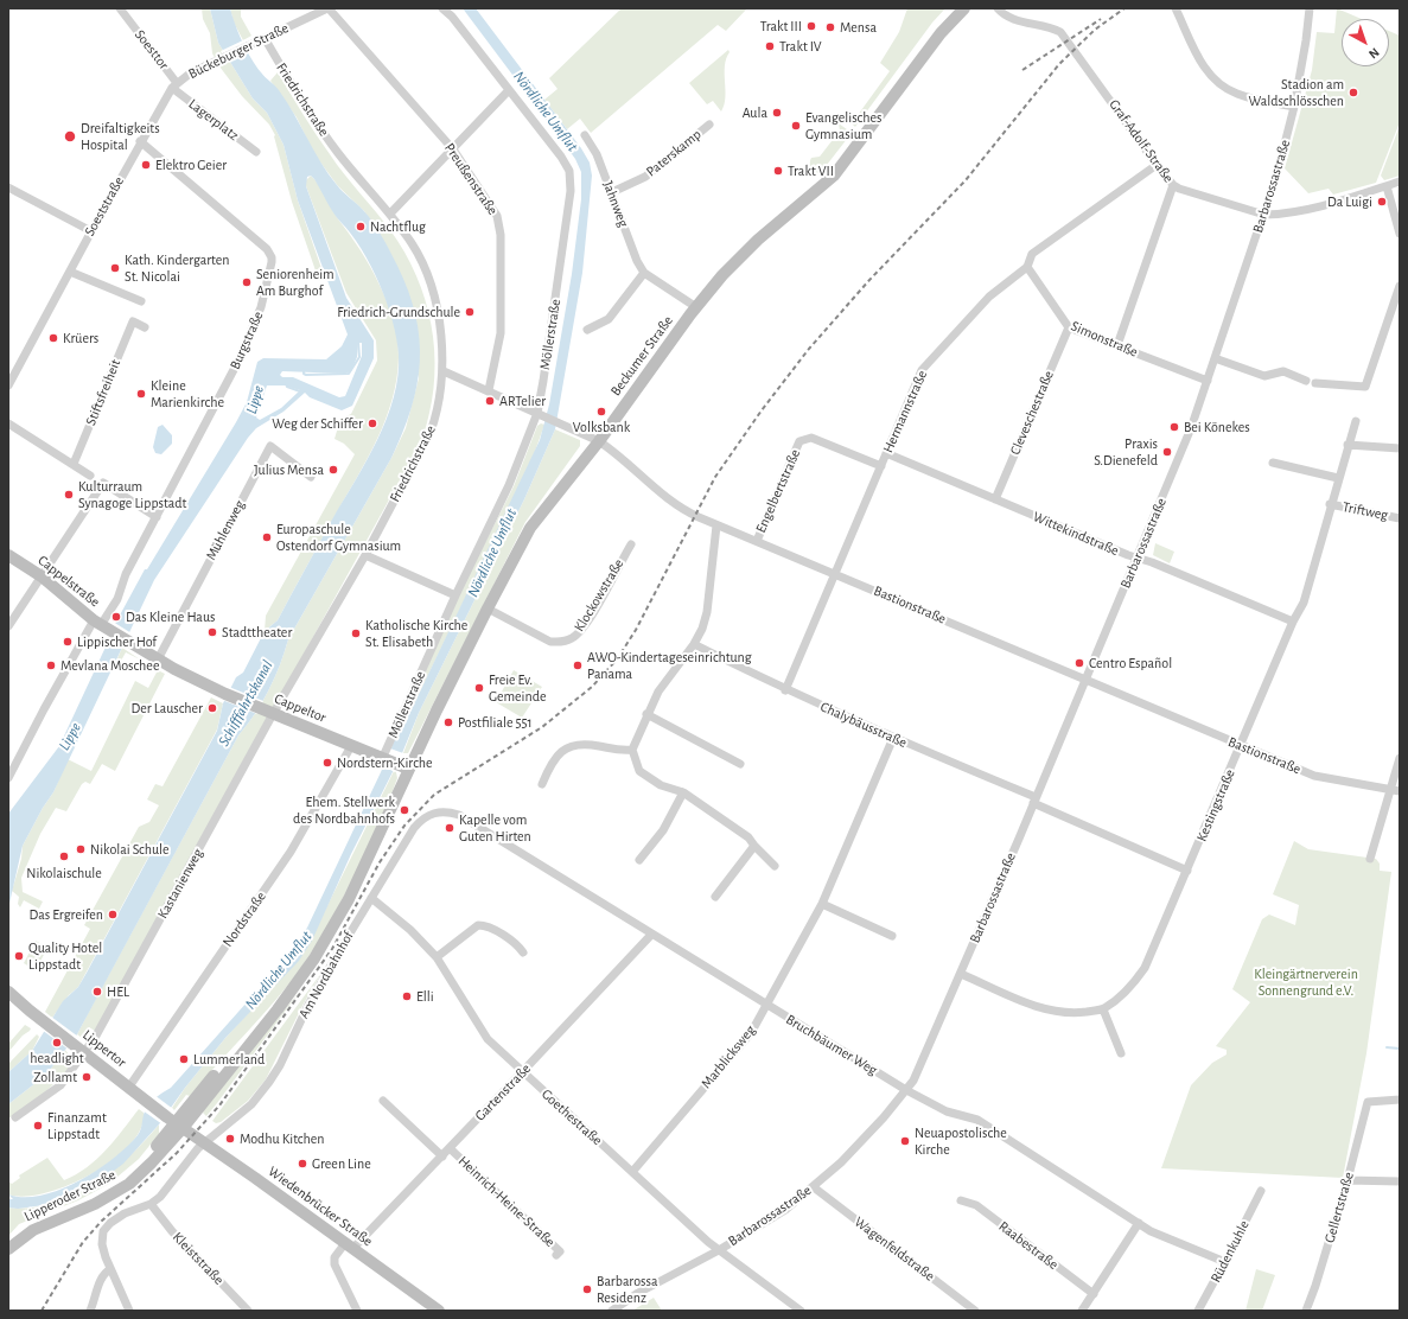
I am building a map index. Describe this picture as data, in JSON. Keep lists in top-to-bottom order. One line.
{"streets":{"main road":["Beckumer Straße","Cappelstraße","Cappeltor","Lippertor","Lipperoder Straße","Wiedenbrücker Straße"],"street":["Soesttor","Bückeburger Straße","Friedrichstraße","Lagerplatz","Graf-Adolf-Straße","Paterskamp","Preußenstraße","Barbarossastraße","Jahnweg","Soeststraße","Möllerstraße","Simonstraße","Burgstraße","Stiftsfreiheit","Hermannstraße","Cleveschestraße","Engelbertstraße","Triftweg","Mühlenweg","Wittekindstraße","Klockowstraße","Bastionstraße","Chalybäusstraße","Kestingstraße","Kastanienweg","Nordstraße","Am Nordbahnhof","Bruchbäumer Weg","Marblicksweg","Gartenstraße","Goethestraße","Heinrich-Heine-Straße","Gellertstraße","Raabestraße","Wagenfeldstraße","Rüdenkuhle","Kleiststraße"]},"crossings":[["Soesttor","Bückeburger Straße"],["Soesttor","Lagerplatz"],["Soesttor","Soeststraße"],["Soesttor","Burgstraße"],["Bückeburger Straße","Friedrichstraße"],["Bückeburger Straße","Lagerplatz"],["Bückeburger Straße","Preußenstraße"],["Friedrichstraße","Bastionstraße"],["Friedrichstraße","Cappeltor"],["Friedrichstraße","Kastanienweg"],["Graf-Adolf-Straße","Barbarossastraße"],["Graf-Adolf-Straße","Hermannstraße"],["Paterskamp","Jahnweg"],["Preußenstraße","Bastionstraße"],["Barbarossastraße","Simonstraße"],["Barbarossastraße","Wittekindstraße"],["Barbarossastraße","Bastionstraße"],["Barbarossastraße","Chalybäusstraße"],["Barbarossastraße","Bruchbäumer Weg"],["Barbarossastraße","Goethestraße"],["Barbarossastraße","Wagenfeldstraße"],["Soeststraße","Burgstraße"],["Möllerstraße","Bastionstraße"],["Möllerstraße","Cappeltor"],["Simonstraße","Hermannstraße"],["Simonstraße","Cleveschestraße"],["Burgstraße","Cappelstraße"],["Burgstraße","Cappeltor"],["Beckumer Straße","Klockowstraße"],["Beckumer Straße","Bastionstraße"],["Beckumer Straße","Cappeltor"],["Beckumer Straße","Lipperoder Straße"],["Hermannstraße","Engelbertstraße"],["Hermannstraße","Wittekindstraße"],["Hermannstraße","Bastionstraße"],["Hermannstraße","Chalybäusstraße"],["Cleveschestraße","Wittekindstraße"],["Engelbertstraße","Bastionstraße"],["Triftweg","Kestingstraße"],["Mühlenweg","Cappeltor"],["Wittekindstraße","Kestingstraße"],["Cappelstraße","Cappeltor"],["Bastionstraße","Kestingstraße"],["Cappeltor","Kastanienweg"],["Cappeltor","Nordstraße"],["Chalybäusstraße","Kestingstraße"],["Chalybäusstraße","Marblicksweg"],["Kastanienweg","Lippertor"],["Nordstraße","Lippertor"],["Am Nordbahnhof","Bruchbäumer Weg"],["Am Nordbahnhof","Goethestraße"],["Am Nordbahnhof","Wiedenbrücker Straße"],["Am Nordbahnhof","Kleiststraße"],["Bruchbäumer Weg","Marblicksweg"],["Bruchbäumer Weg","Gartenstraße"],["Bruchbäumer Weg","Rüdenkuhle"],["Lippertor","Lipperoder Straße"],["Lippertor","Wiedenbrücker Straße"],["Marblicksweg","Goethestraße"],["Gartenstraße","Goethestraße"],["Gartenstraße","Heinrich-Heine-Straße"],["Gartenstraße","Wiedenbrücker Straße"],["Lipperoder Straße","Wiedenbrücker Straße"]],"water":["Nördliche Umflut","Lippe","Schifffahrtskanal"],"parks":["Kleingärtnerverein Sonnengrund e.V."],"places":["Trakt III","Mensa","Trakt IV","Stadion am Waldschlösschen","Aula","Evangelisches Gymnasium","Dreifaltigkeits Hospital","Elektro Geier","Trakt VII","Da Luigi","Nachtflug","Kath. Kindergarten St. Nicolai","Seniorenheim Am Burghof","Friedrich-Grundschule","Krüers","Kleine Marienkirche","ARTelier","Volksbank","Weg der Schiffer","Bei Könekes","Praxis S.Dienefeld","Julius Mensa","Kulturraum Synagoge Lippstadt","Europaschule Ostendorf Gymnasium","Das Kleine Haus","Stadttheater","Katholische Kirche St. Elisabeth","Lippischer Hof","Centro Español","Mevlana Moschee","AWO-Kindertageseinrichtung Panama","Freie Ev. Gemeinde","Der Lauscher","Postfiliale 551","Nordstern-Kirche","Ehem. Stellwerk des Nordbahnhofs","Kapelle vom Guten Hirten","Nikolai Schule","Nikolaischule","Das Ergreifen","Quality Hotel Lippstadt","HEL","Elli","headlight","Lummerland","Zollamt","Finanzamt Lippstadt","Modhu Kitchen","Neuapostolische Kirche","Green Line","Barbarossa Residenz"],"north":"bottom right"}
